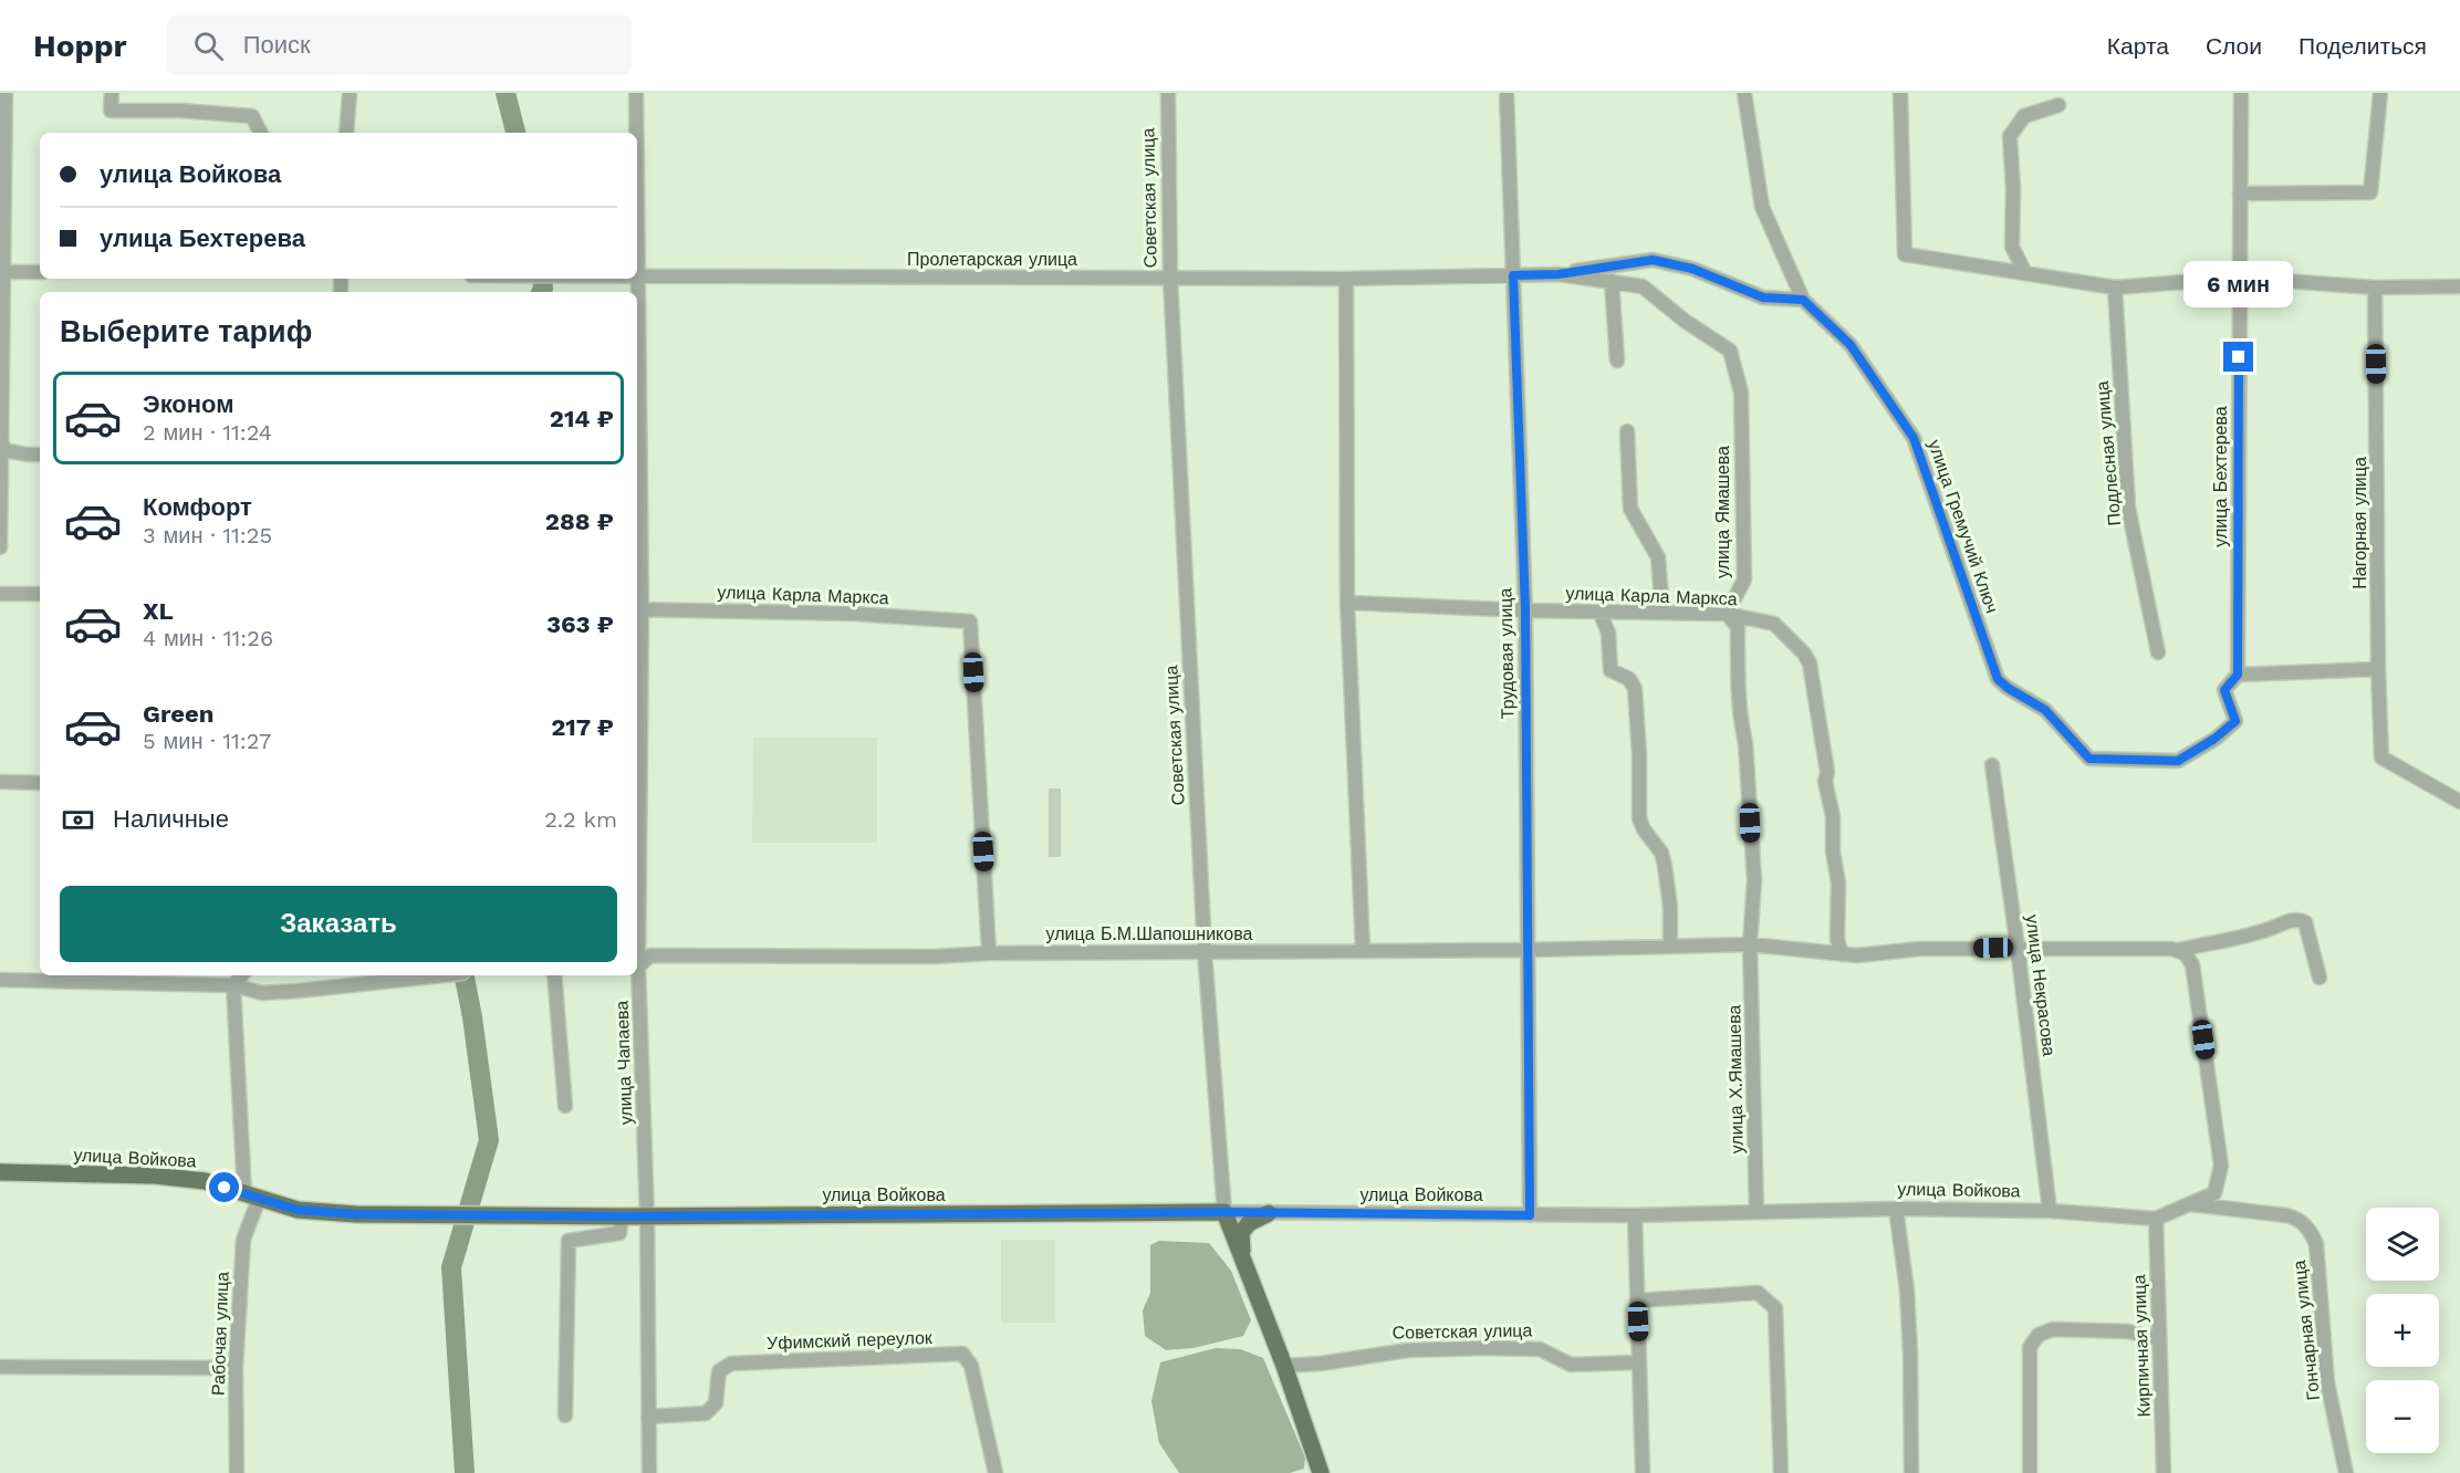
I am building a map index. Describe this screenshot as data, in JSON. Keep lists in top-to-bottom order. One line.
{"streets":{"main road":["Советская улица","улица Войкова"],"street":["Пролетарская улица","Подлесная улица","улица Бехтерева","улица Ямашева","Нагорная улица","улица Гремучий Ключ","улица Карла Маркса","Трудовая улица","улица Б.М.Шапошникова","улица Некрасова","улица Чапаева","улица Х.Ямашева","Гончарная улица","Рабочая улица","Уфимский переулок","Кирпичная улица"]},"crossings":[["Советская улица","Пролетарская улица"],["Советская улица","улица Б.М.Шапошникова"],["Советская улица","улица Войкова"],["Пролетарская улица","улица Ямашева"],["Пролетарская улица","Трудовая улица"],["Пролетарская улица","улица Чапаева"],["улица Бехтерева","улица Гремучий Ключ"],["улица Ямашева","улица Карла Маркса"],["улица Ямашева","Трудовая улица"],["улица Карла Маркса","Трудовая улица"],["улица Карла Маркса","улица Б.М.Шапошникова"],["улица Карла Маркса","улица Чапаева"],["Трудовая улица","улица Б.М.Шапошникова"],["Трудовая улица","улица Войкова"],["улица Б.М.Шапошникова","улица Некрасова"],["улица Б.М.Шапошникова","улица Х.Ямашева"],["улица Б.М.Шапошникова","улица Войкова"],["улица Некрасова","улица Войкова"],["улица Чапаева","улица Войкова"],["улица Чапаева","Уфимский переулок"],["улица Х.Ямашева","улица Войкова"],["улица Войкова","Гончарная улица"],["улица Войкова","Рабочая улица"],["улица Войкова","Кирпичная улица"]],"page":{"header":"Hoppr","search":"Поиск","nav":["Карта","Слои","Поделиться"],"banner":["улица Войкова","улица Бехтерева"],"bubble":"6 мин","heading":"Выберите тариф","list":[{"name":"Эконом","note":"2 мин · 11:24","value":"214 ₽"},{"name":"Комфорт","note":"3 мин · 11:25","value":"288 ₽"},{"name":"XL","note":"4 мин · 11:26","value":"363 ₽"},{"name":"Green","note":"5 мин · 11:27","value":"217 ₽"}],"pay":["Наличные","2.2 km"],"buttons":"Заказать","map_buttons":["+","−"]}}
